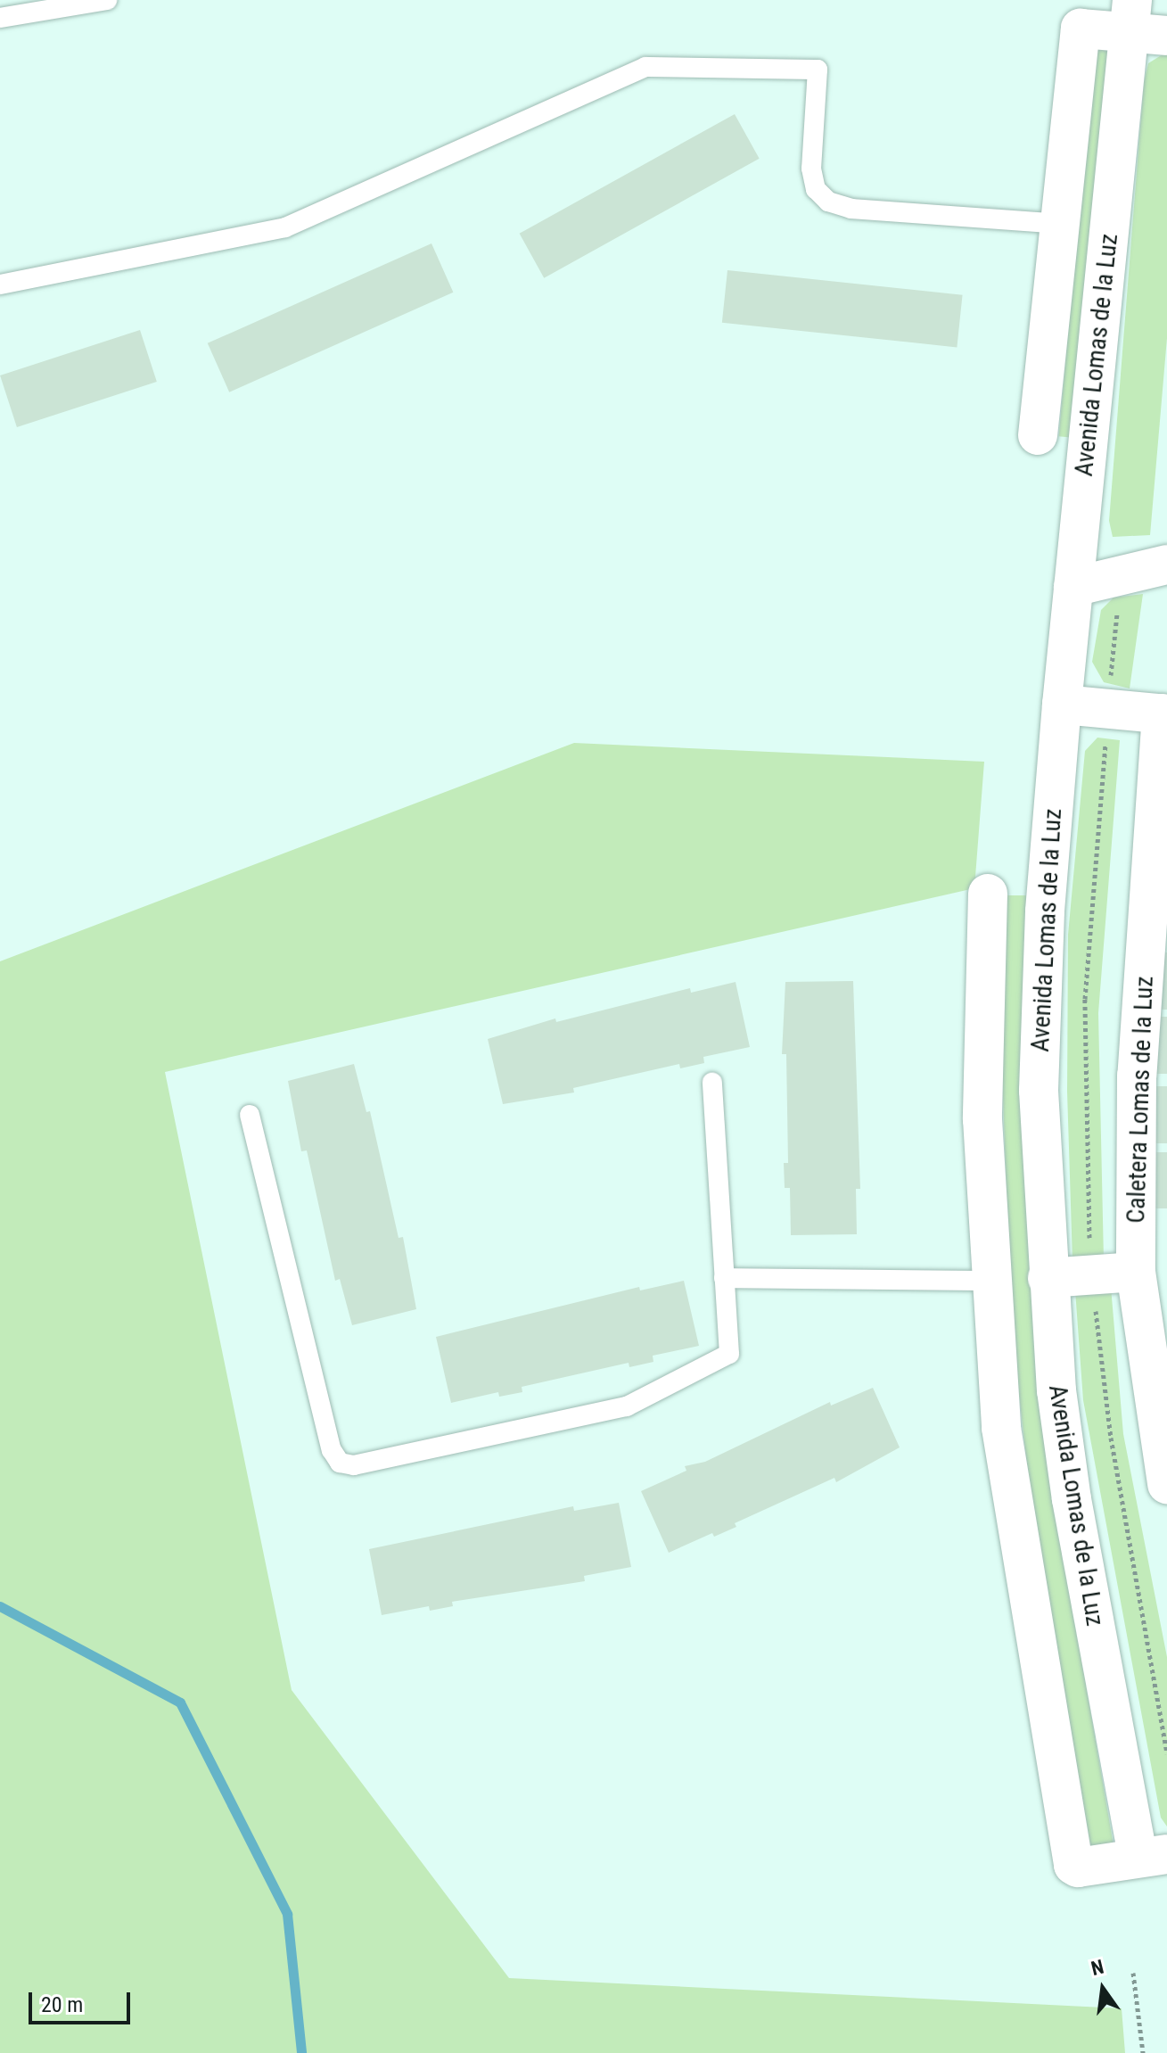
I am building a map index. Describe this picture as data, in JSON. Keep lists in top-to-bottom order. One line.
{"streets":{"street":["Avenida Lomas de la Luz","Caletera Lomas de la Luz"]},"scale_bar":"20 m","north":"top"}
